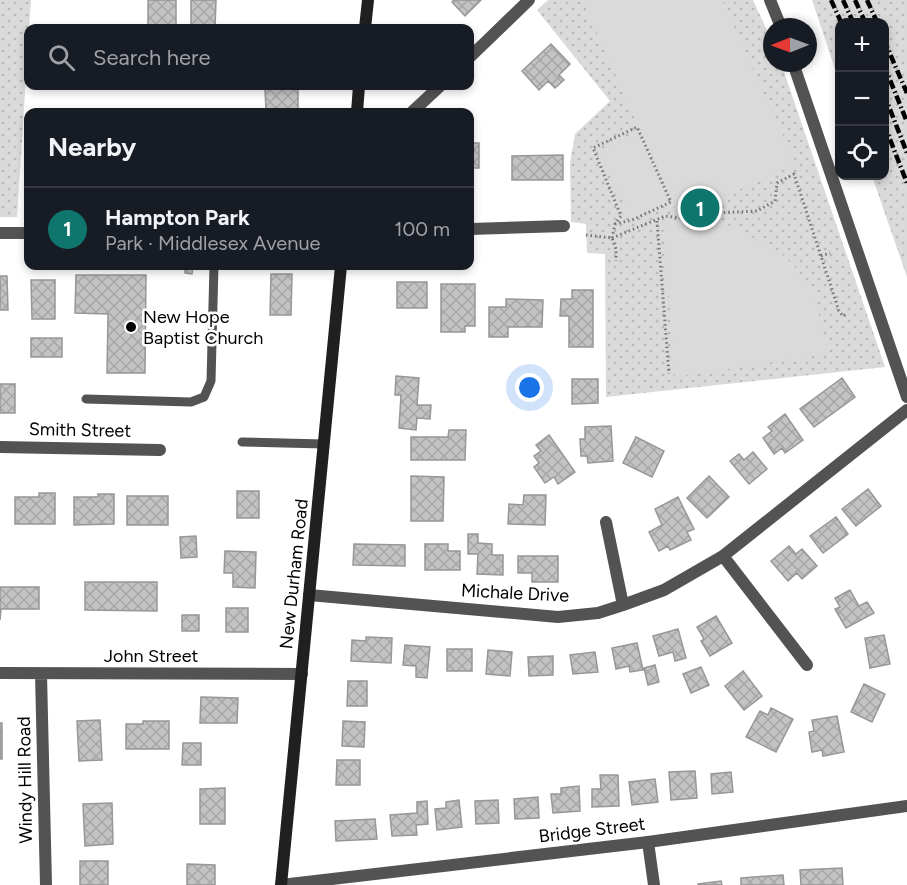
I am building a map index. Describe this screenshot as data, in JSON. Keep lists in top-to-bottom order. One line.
{"streets":{"main road":["New Durham Road"],"street":["Smith Street","Michale Drive","John Street","Windy Hill Road","Bridge Street"]},"crossings":[["New Durham Road","Michale Drive"],["New Durham Road","John Street"],["New Durham Road","Bridge Street"],["John Street","Windy Hill Road"]],"places":["New Hope Baptist Church"],"north":"left","page":{"map_buttons":["+","−"],"search":"Search here","heading":"Nearby","pins":"1","list":[{"mark":"1","name":"Hampton Park","note":"Park · Middlesex Avenue","value":"100 m"}]}}
